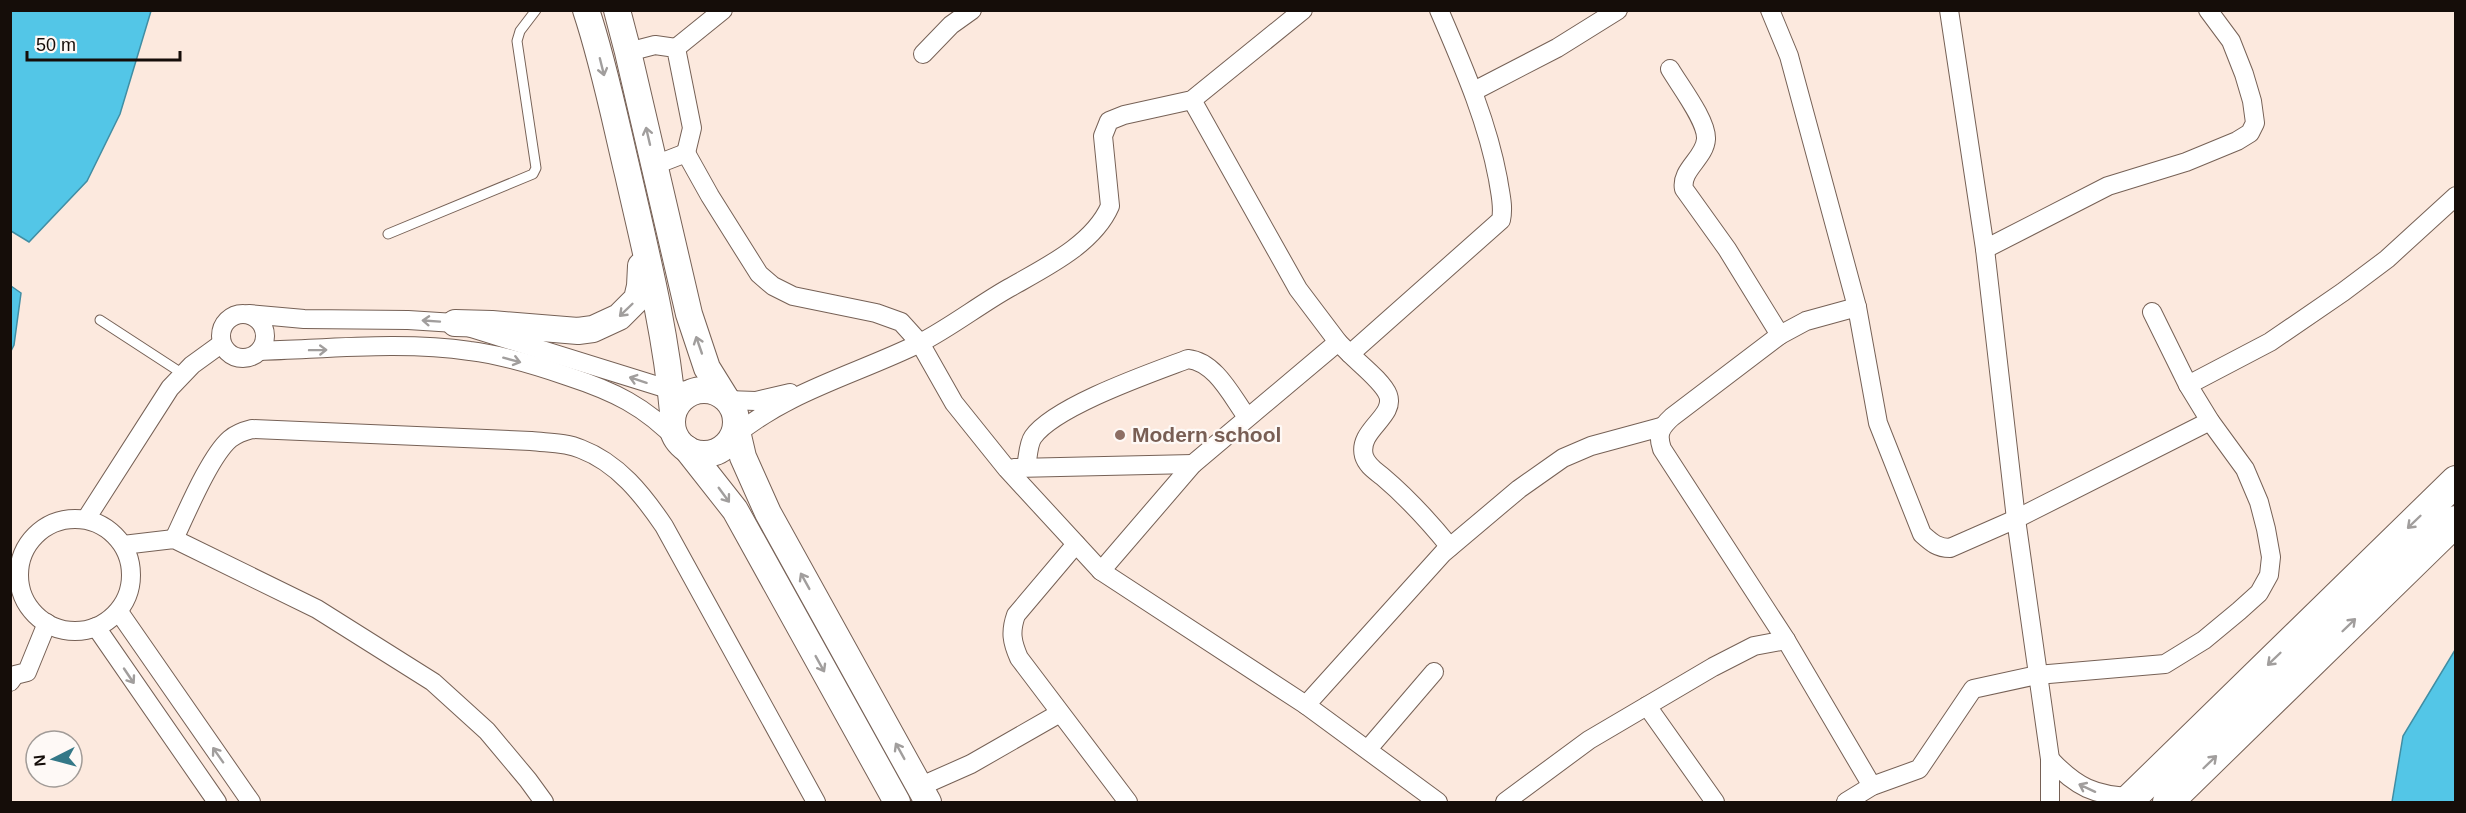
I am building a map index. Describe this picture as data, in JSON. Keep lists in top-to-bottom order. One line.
{"places":["Modern school"],"scale_bar":"50 m","north":"left"}
